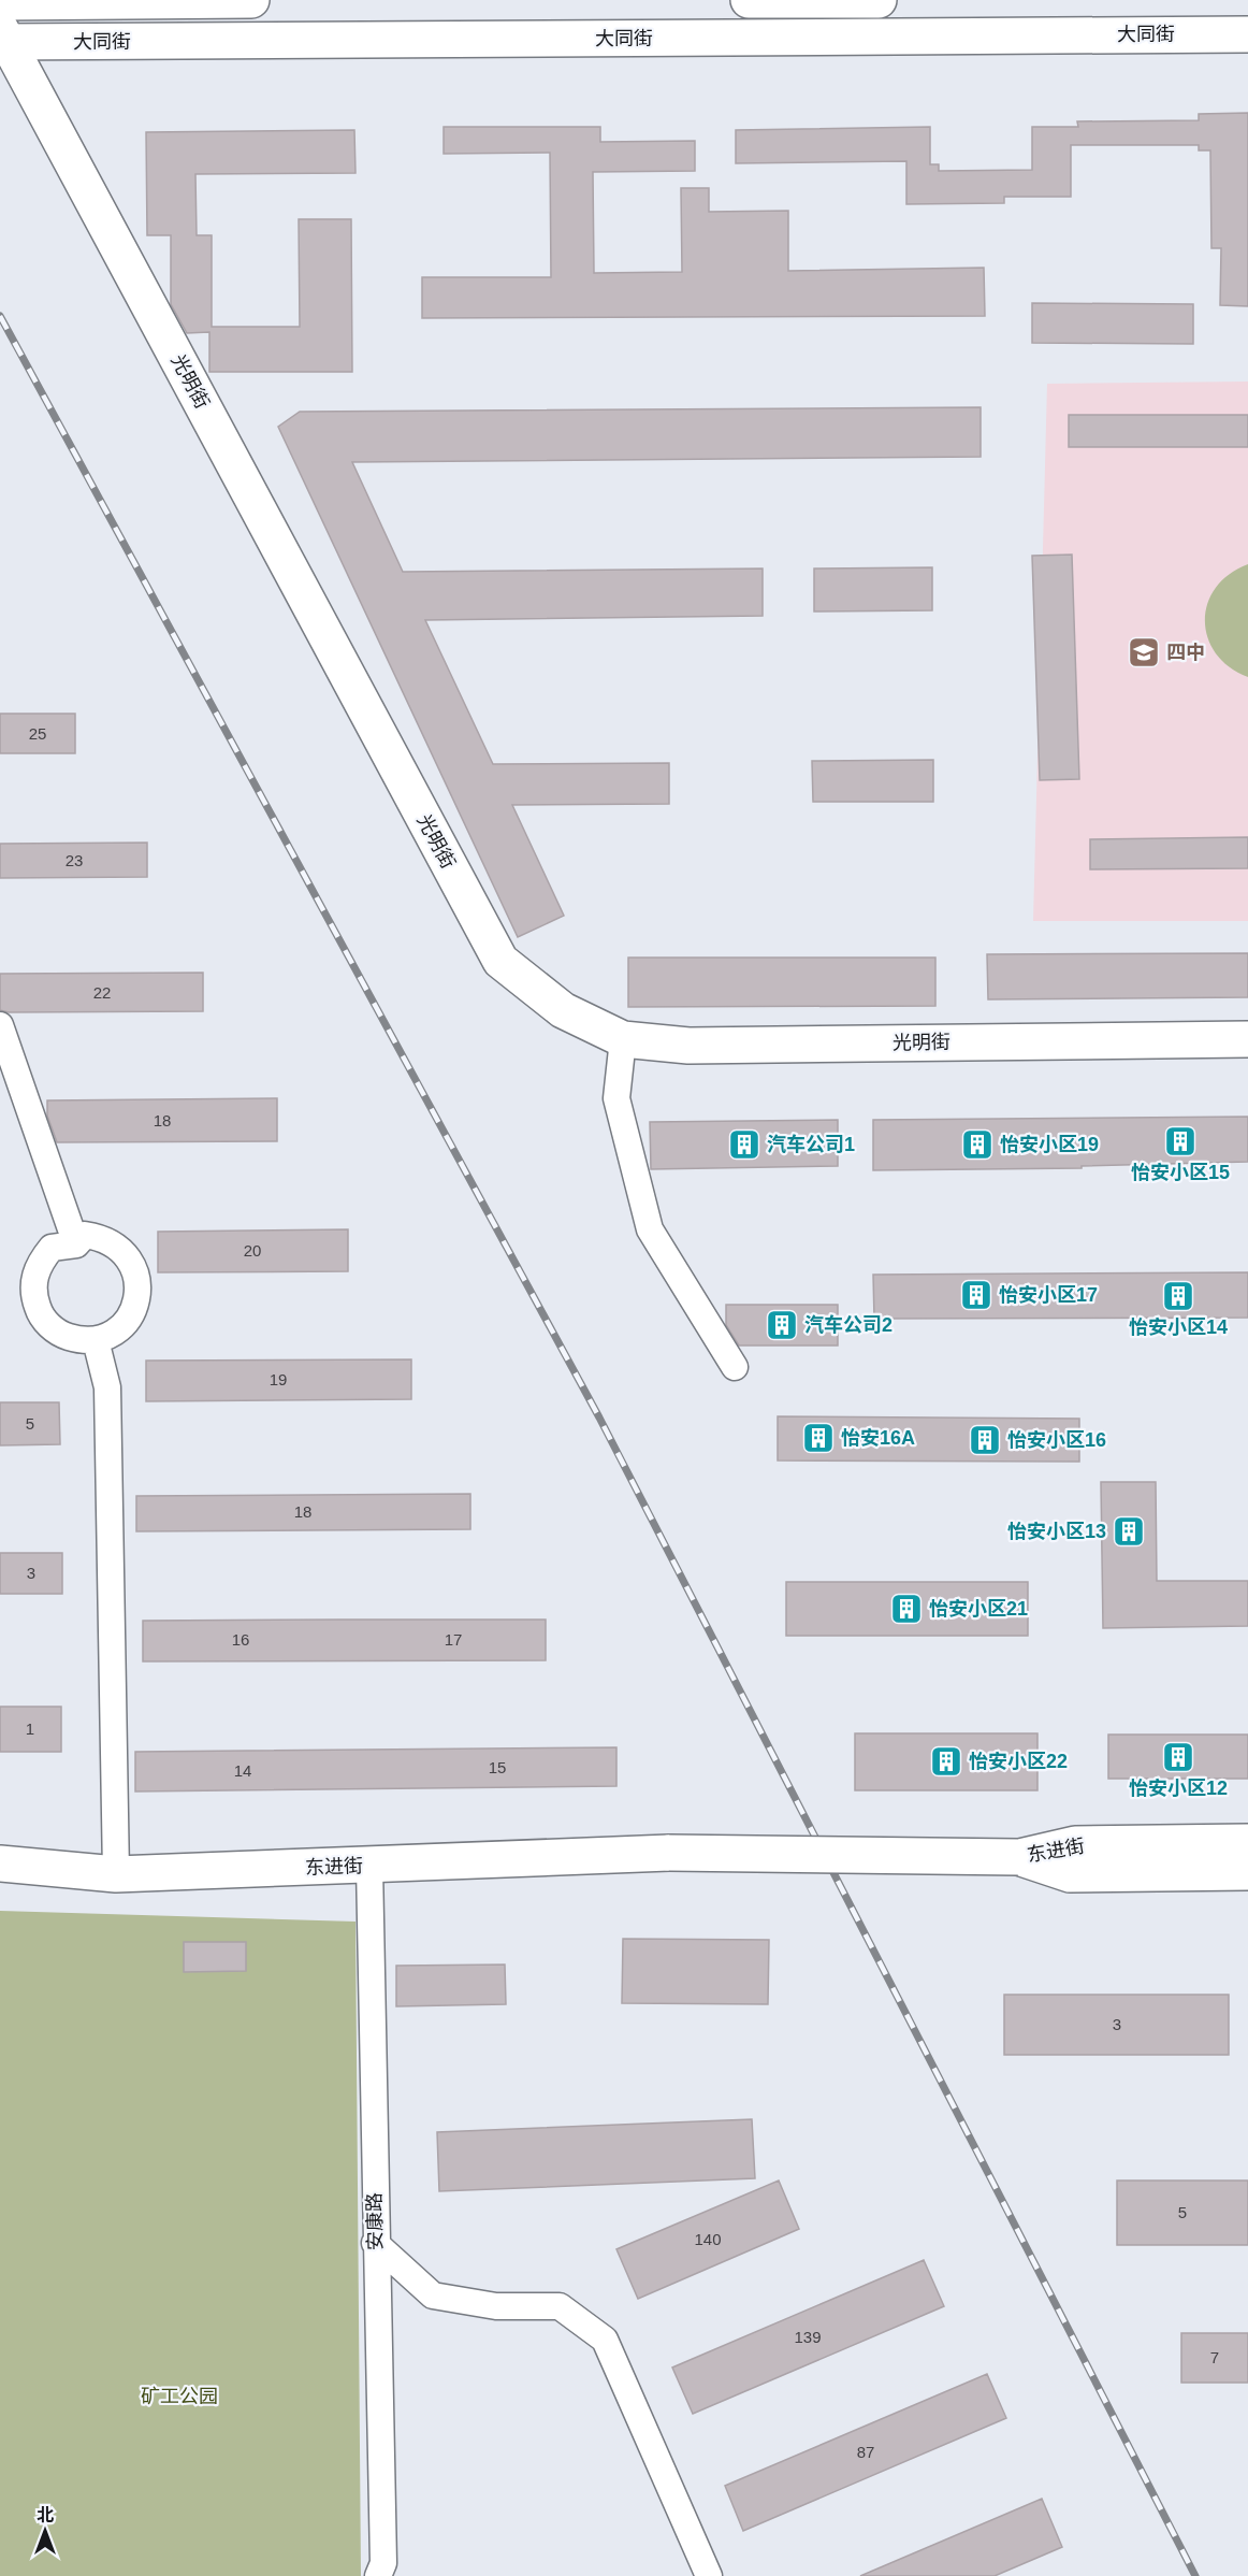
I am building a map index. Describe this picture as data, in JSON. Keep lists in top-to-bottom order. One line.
{"streets":{"main road":["大同街","光明街","东进街"],"street":["安康路"]},"crossings":[["大同街","光明街"],["东进街","安康路"]],"parks":["矿工公园"],"places":{"school or university":["四中"],"building":["怡安小区15","汽车公司1","怡安小区19","怡安小区17","怡安小区14","汽车公司2","怡安16A","怡安小区16","怡安小区13","怡安小区21","怡安小区12","怡安小区22"]},"house_numbers":["25","23","22","18","20","19","5","18","3","16","17","1","15","14","3","5","140","139","7","87"],"north":"top"}
